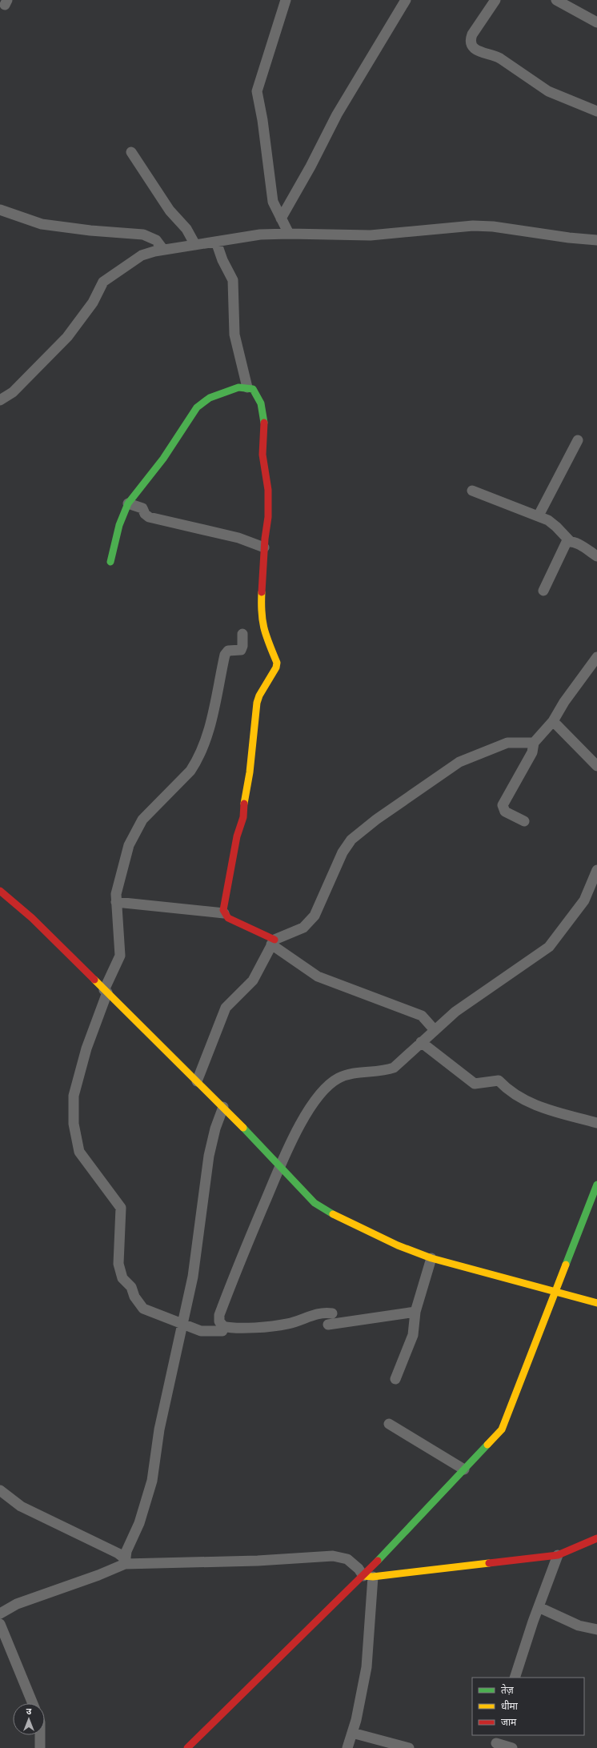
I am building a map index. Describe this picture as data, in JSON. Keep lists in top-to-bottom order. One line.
{"legend":["तेज़","धीमा","जाम"],"north":"top"}
